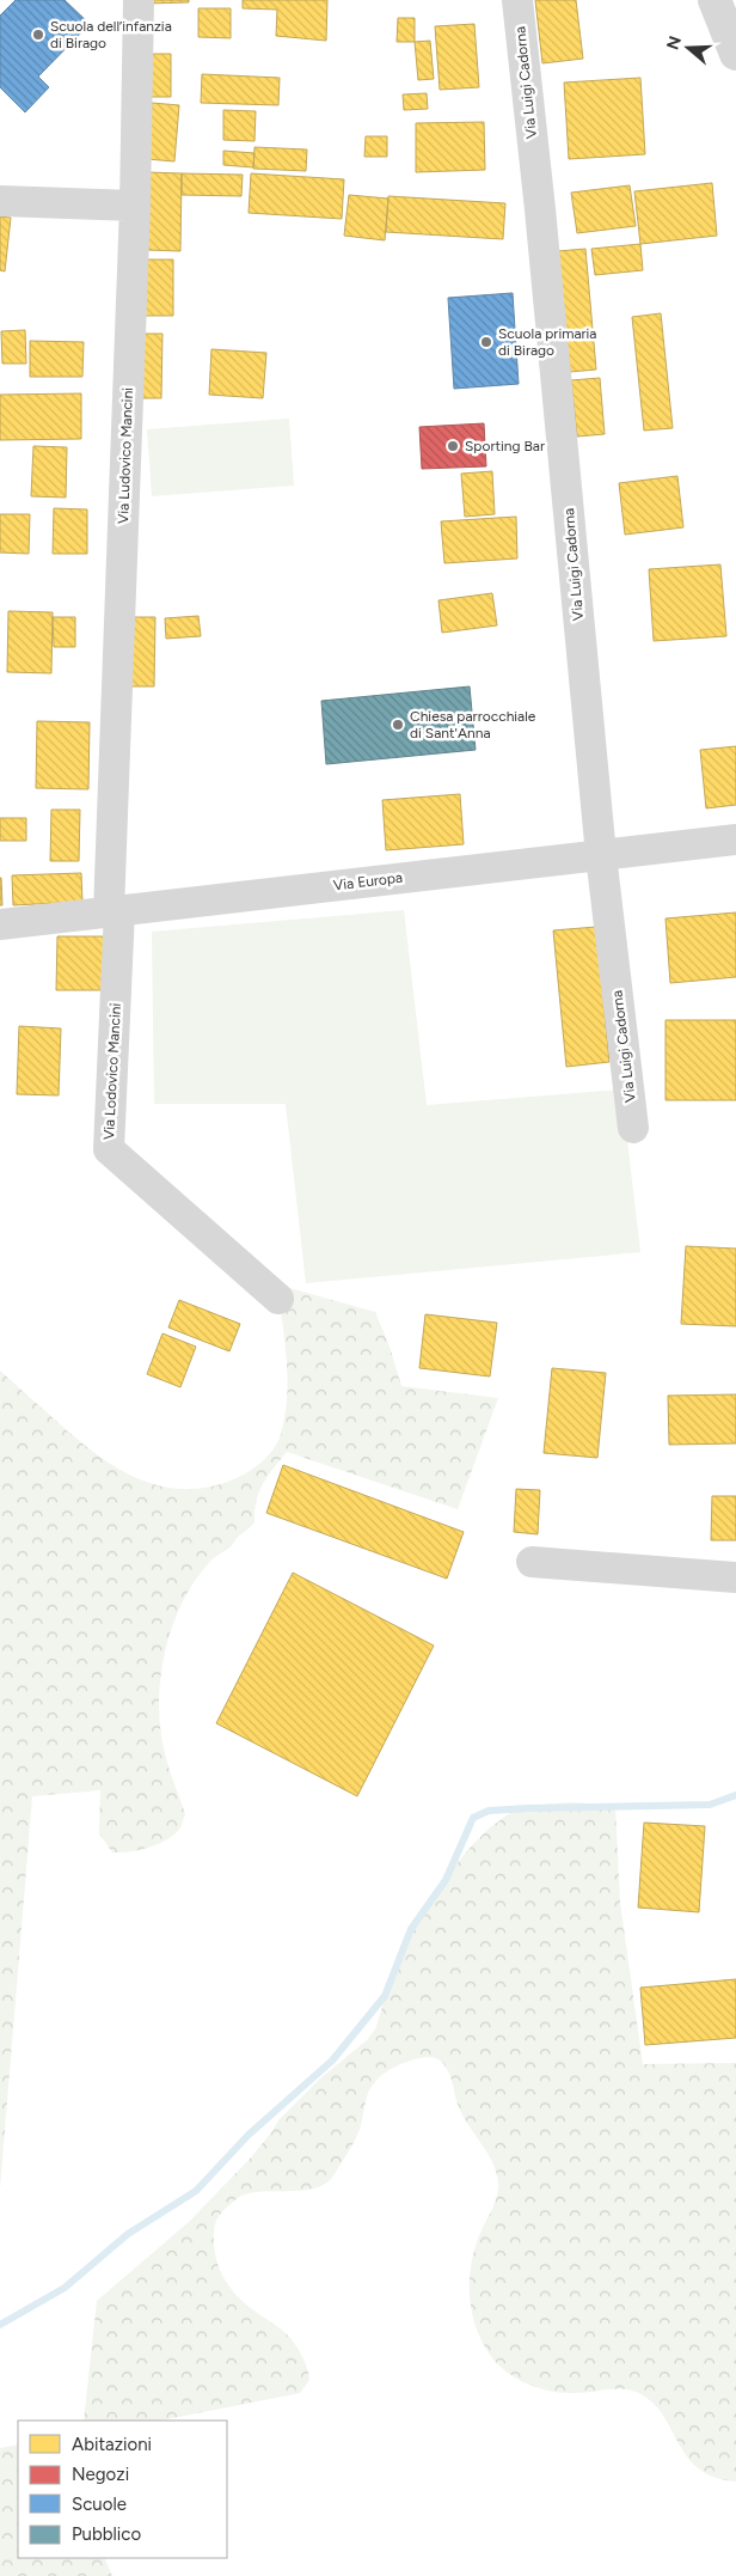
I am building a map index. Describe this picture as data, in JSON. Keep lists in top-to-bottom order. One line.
{"streets":{"street":["Via Luigi Cadorna","Via Ludovico Mancini","Via Europa","Via Lodovico Mancini"]},"crossings":[["Via Luigi Cadorna","Via Europa"],["Via Ludovico Mancini","Via Europa"],["Via Ludovico Mancini","Via Lodovico Mancini"],["Via Europa","Via Lodovico Mancini"]],"places":["Scuola dell’infanzia di Birago","Scuola primaria di Birago","Sporting Bar","Chiesa parrocchiale di Sant'Anna"],"legend":["Abitazioni","Negozi","Scuole","Pubblico"],"north":"left"}
